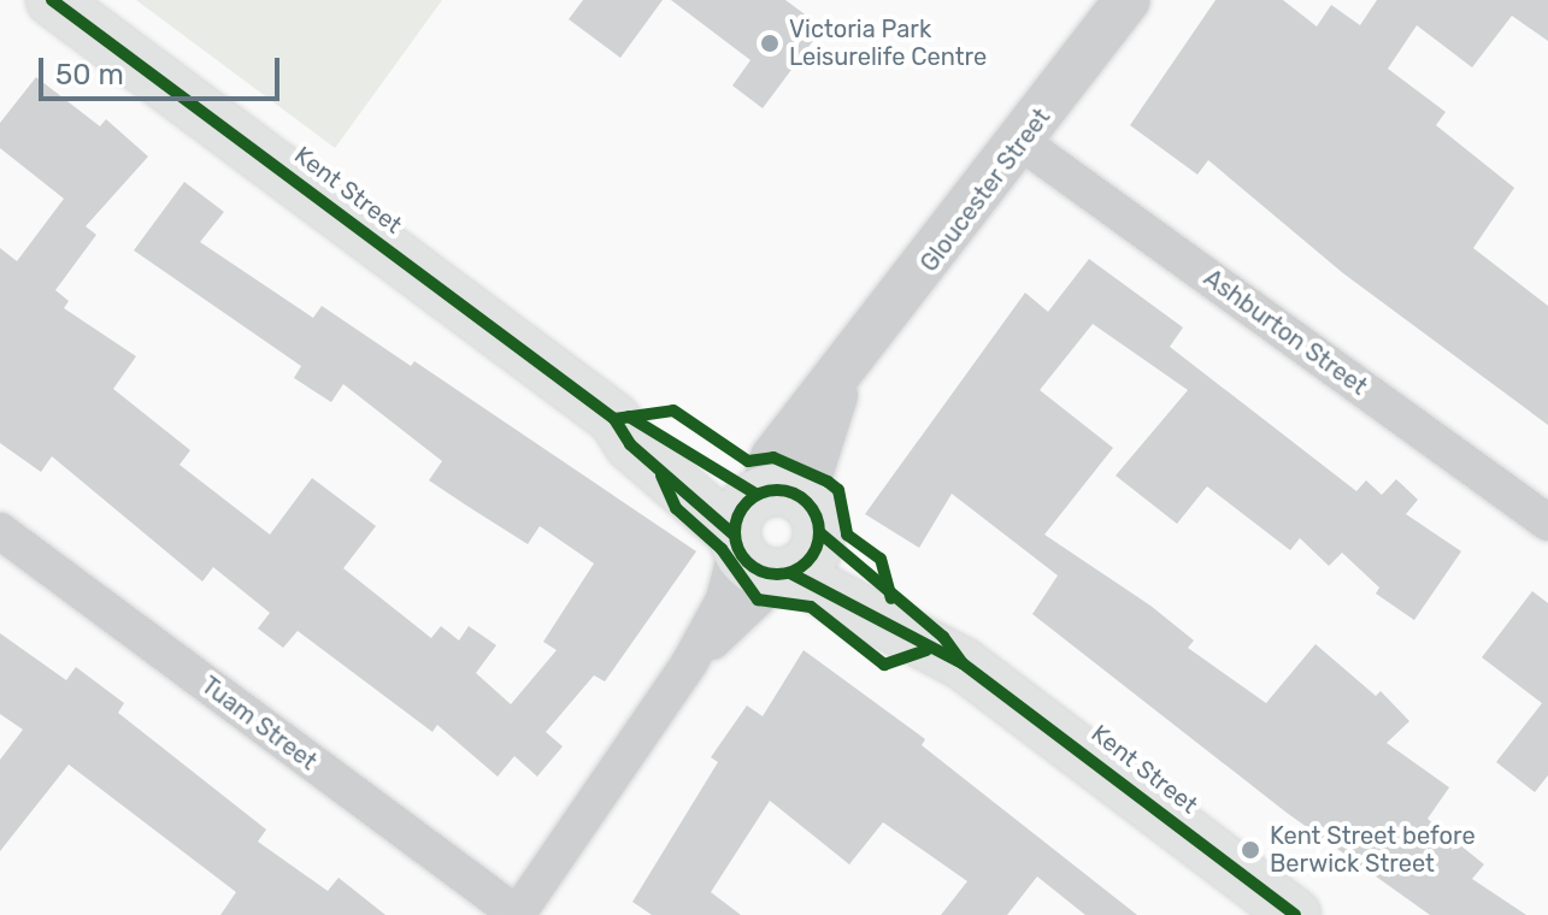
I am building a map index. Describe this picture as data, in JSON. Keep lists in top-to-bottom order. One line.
{"streets":{"main road":["Kent Street"],"street":["Gloucester Street","Ashburton Street","Tuam Street"]},"crossings":[["Kent Street","Gloucester Street"],["Gloucester Street","Ashburton Street"],["Gloucester Street","Tuam Street"]],"places":["Victoria Park Leisurelife Centre","Kent Street before Berwick Street"],"scale_bar":"50 m"}
